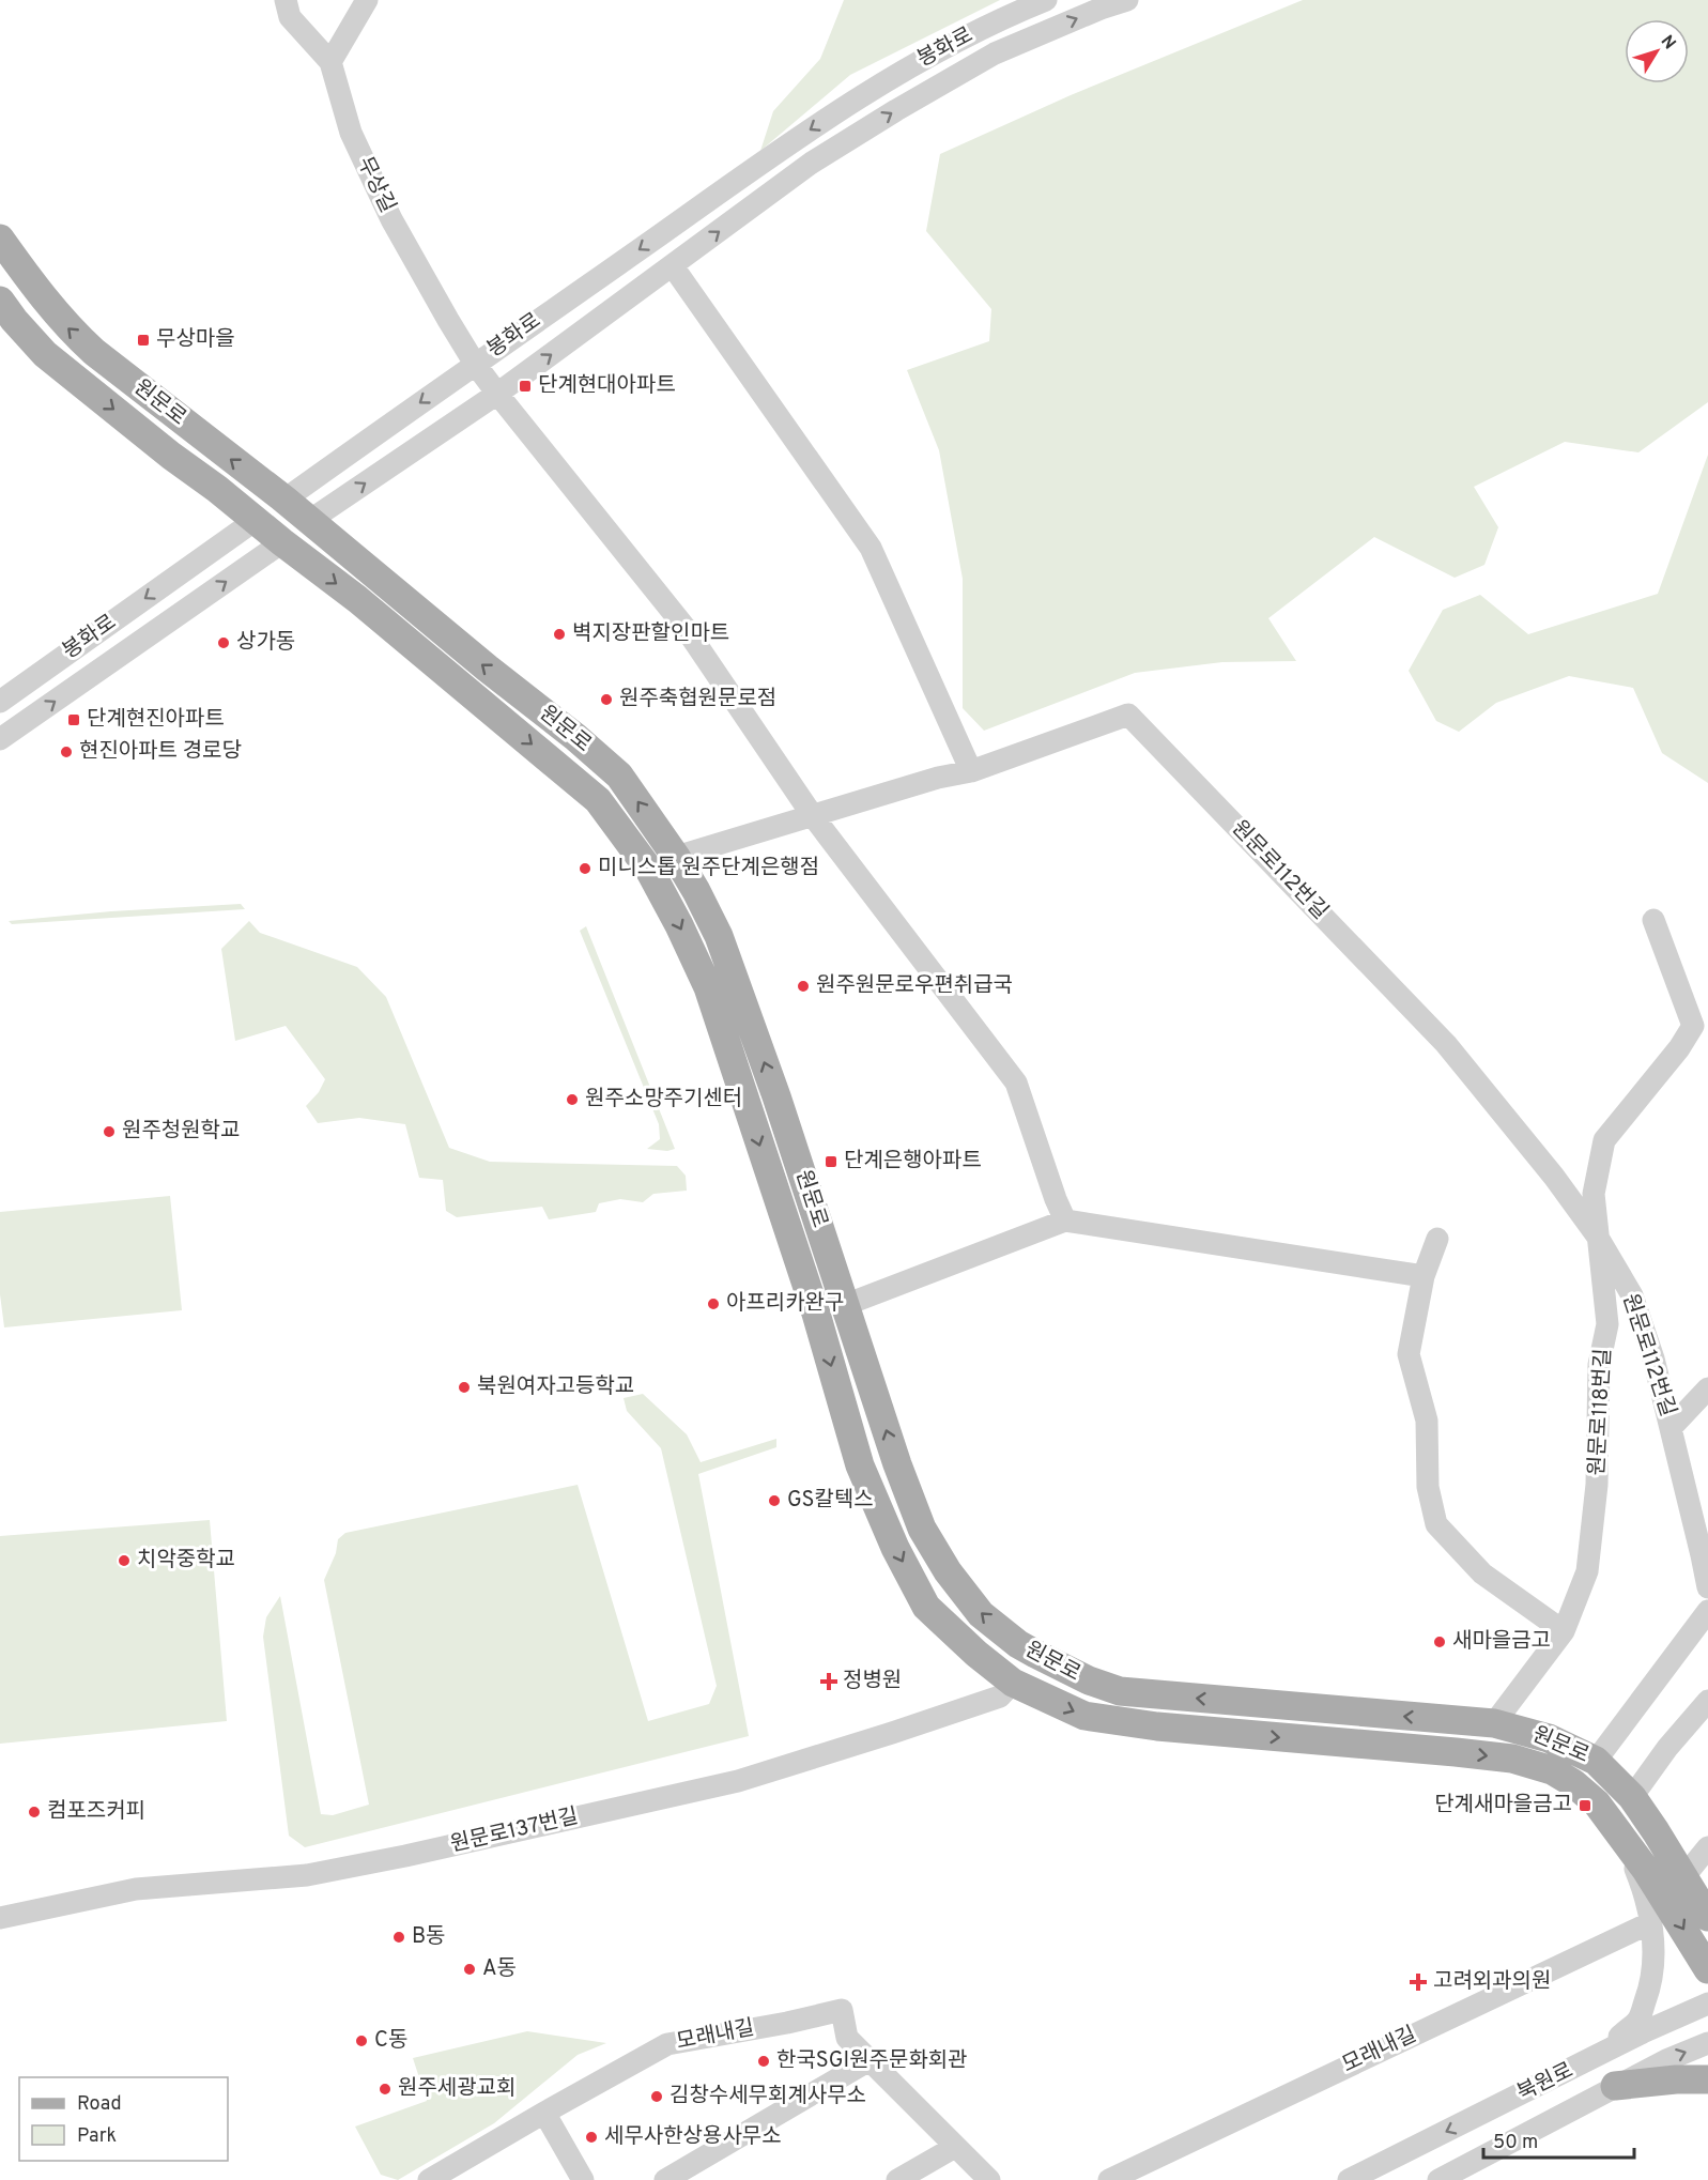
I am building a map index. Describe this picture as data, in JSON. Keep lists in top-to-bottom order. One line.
{"streets":{"main road":["봉화로","원문로"],"street":["무상길","원문로112번길","원문로118번길","원문로137번길","모래내길","북원로"]},"crossings":[["봉화로","무상길"],["봉화로","원문로"],["무상길","원문로112번길"],["원문로","원문로112번길"],["원문로","원문로118번길"],["원문로","원문로137번길"],["원문로112번길","원문로118번길"]],"places":{"transit":["무상마을","단계현대아파트","단계현진아파트","단계은행아파트","단계새마을금고"],"other":["벽지장판할인마트","상가동","원주축협원문로점","현진아파트 경로당","미니스톱 원주단계은행점","원주원문로우편취급국","원주소망주기센터","원주청원학교","아프리카완구","북원여자고등학교","GS칼텍스","치악중학교","새마을금고","컴포즈커피","B동","A동","C동","한국SGI원주문화회관","원주세광교회","김창수세무회계사무소","세무사한상용사무소"],"health":["정병원","고려외과의원"]},"legend":["Road","Park"],"scale_bar":"50 m","north":"top right"}
